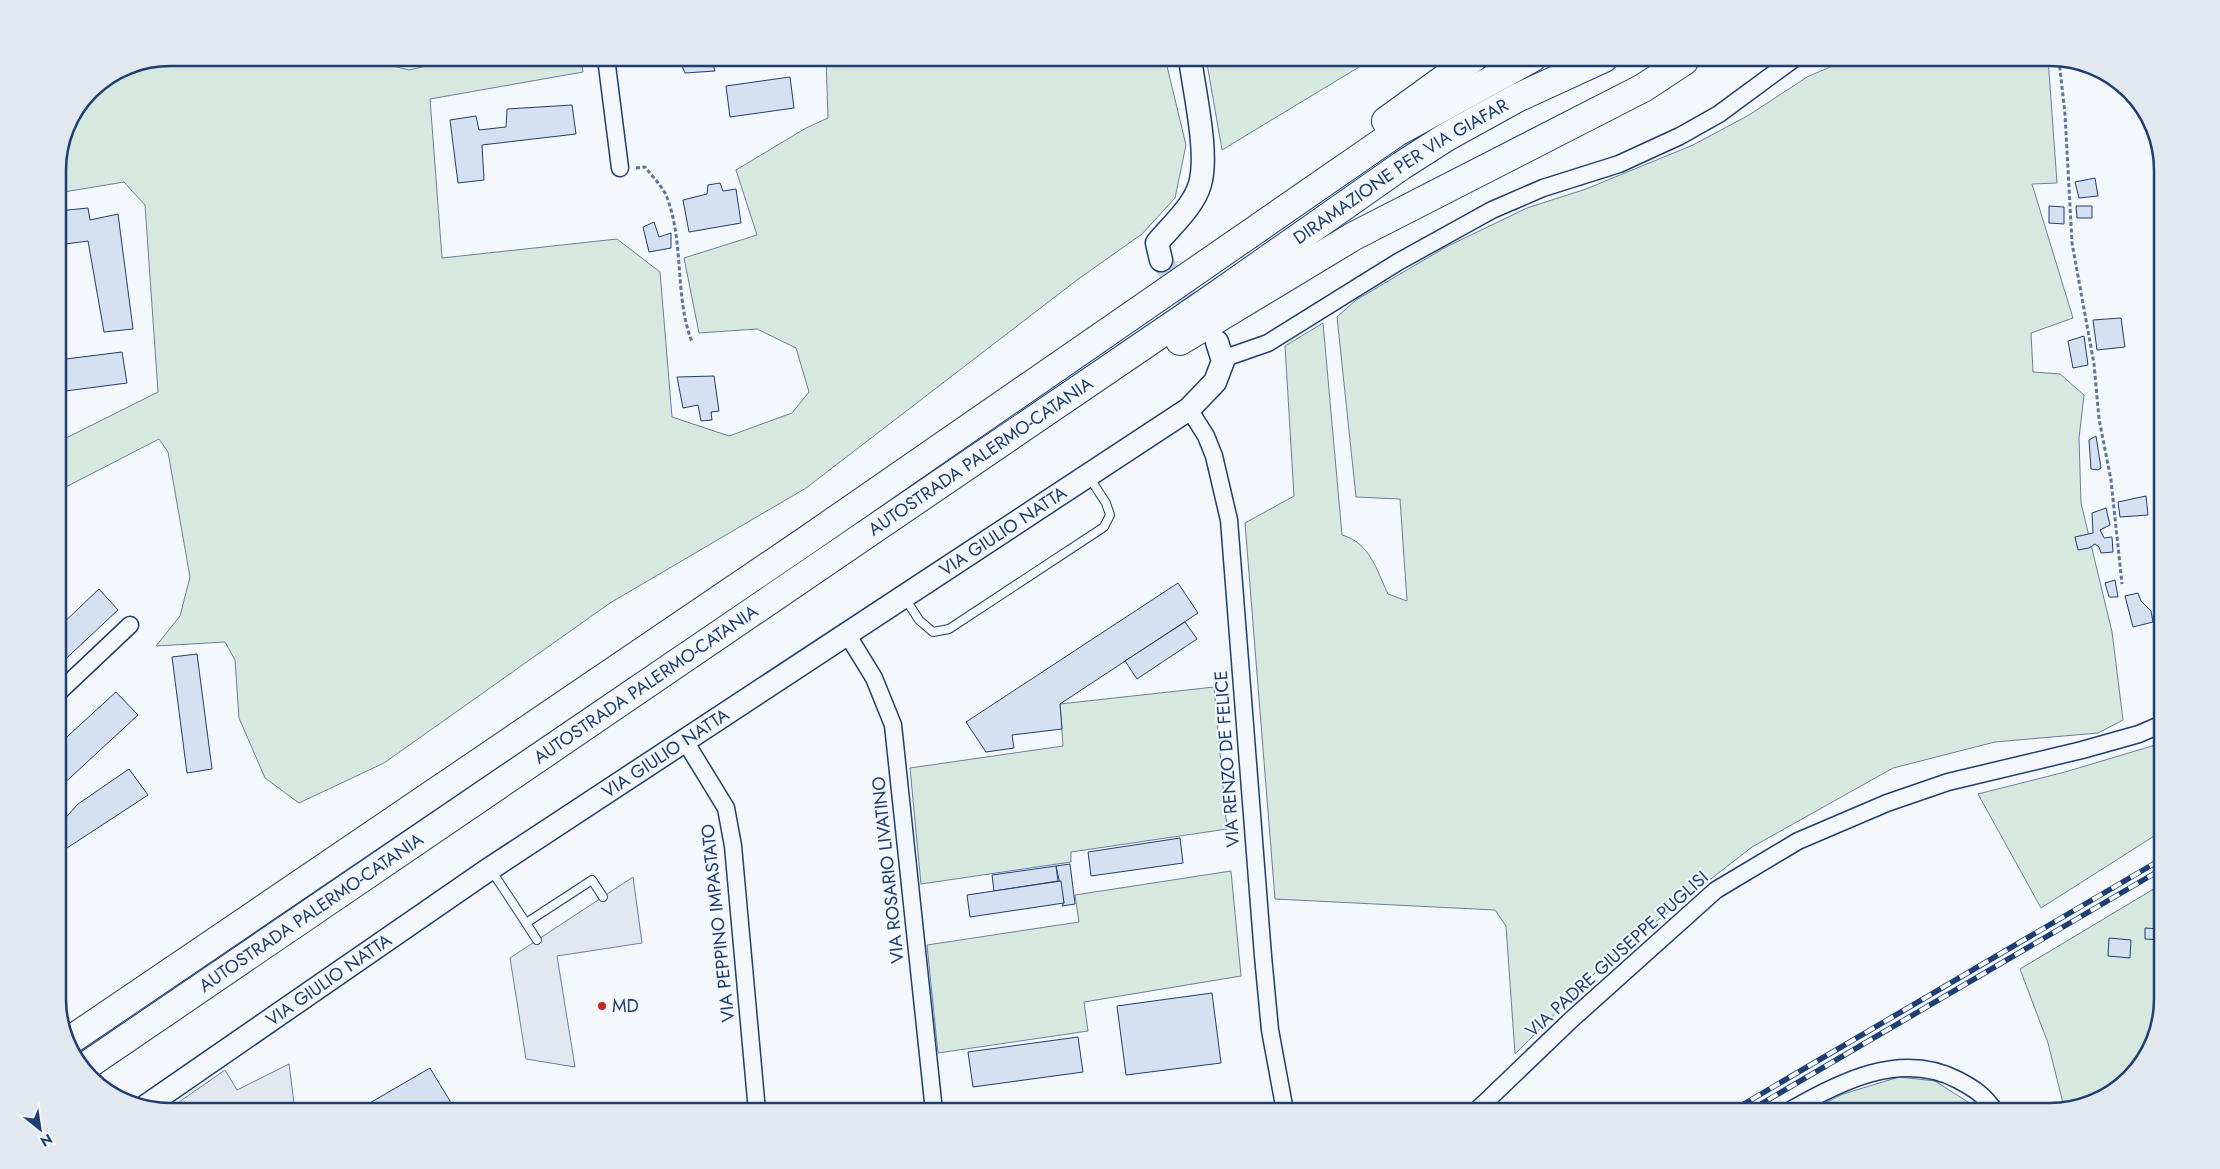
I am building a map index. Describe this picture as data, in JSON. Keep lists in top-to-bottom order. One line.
{"streets":{"highway":["DIRAMAZIONE PER VIA GIAFAR","AUTOSTRADA PALERMO-CATANIA"],"street":["VIA GIULIO NATTA","VIA RENZO DE FELICE","VIA ROSARIO LIVATINO","VIA PEPPINO IMPASTATO","VIA PADRE GIUSEPPE PUGLISI"]},"crossings":[["DIRAMAZIONE PER VIA GIAFAR","AUTOSTRADA PALERMO-CATANIA"],["VIA GIULIO NATTA","VIA RENZO DE FELICE"],["VIA GIULIO NATTA","VIA ROSARIO LIVATINO"],["VIA GIULIO NATTA","VIA PEPPINO IMPASTATO"]],"places":["MD"],"north":"bottom right"}
